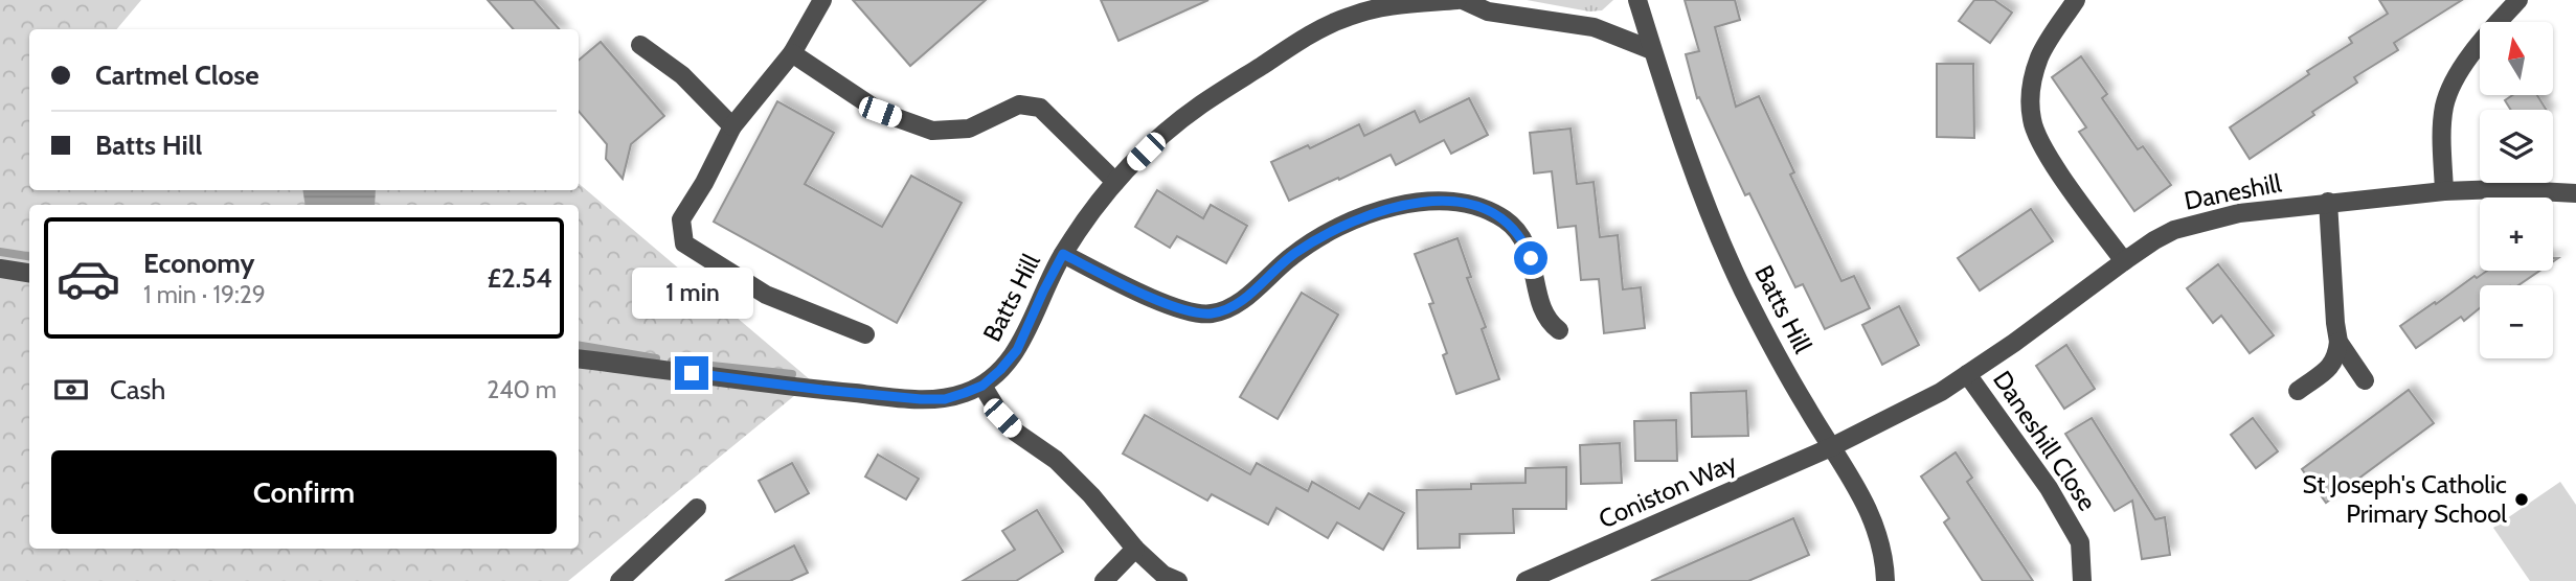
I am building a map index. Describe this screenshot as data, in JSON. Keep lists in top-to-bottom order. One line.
{"streets":{"street":["Daneshill","Batts Hill","Daneshill Close","Coniston Way"]},"crossings":[["Daneshill","Batts Hill"],["Daneshill","Daneshill Close"],["Daneshill","Coniston Way"],["Batts Hill","Coniston Way"]],"places":["St Joseph's Catholic Primary School"],"north":"top","page":{"map_buttons":["+","−"],"banner":["Cartmel Close","Batts Hill"],"list":[{"name":"Economy","note":"1 min · 19:29","value":"£2.54"}],"bubble":"1 min","pay":["Cash","240 m"],"buttons":"Confirm"}}
